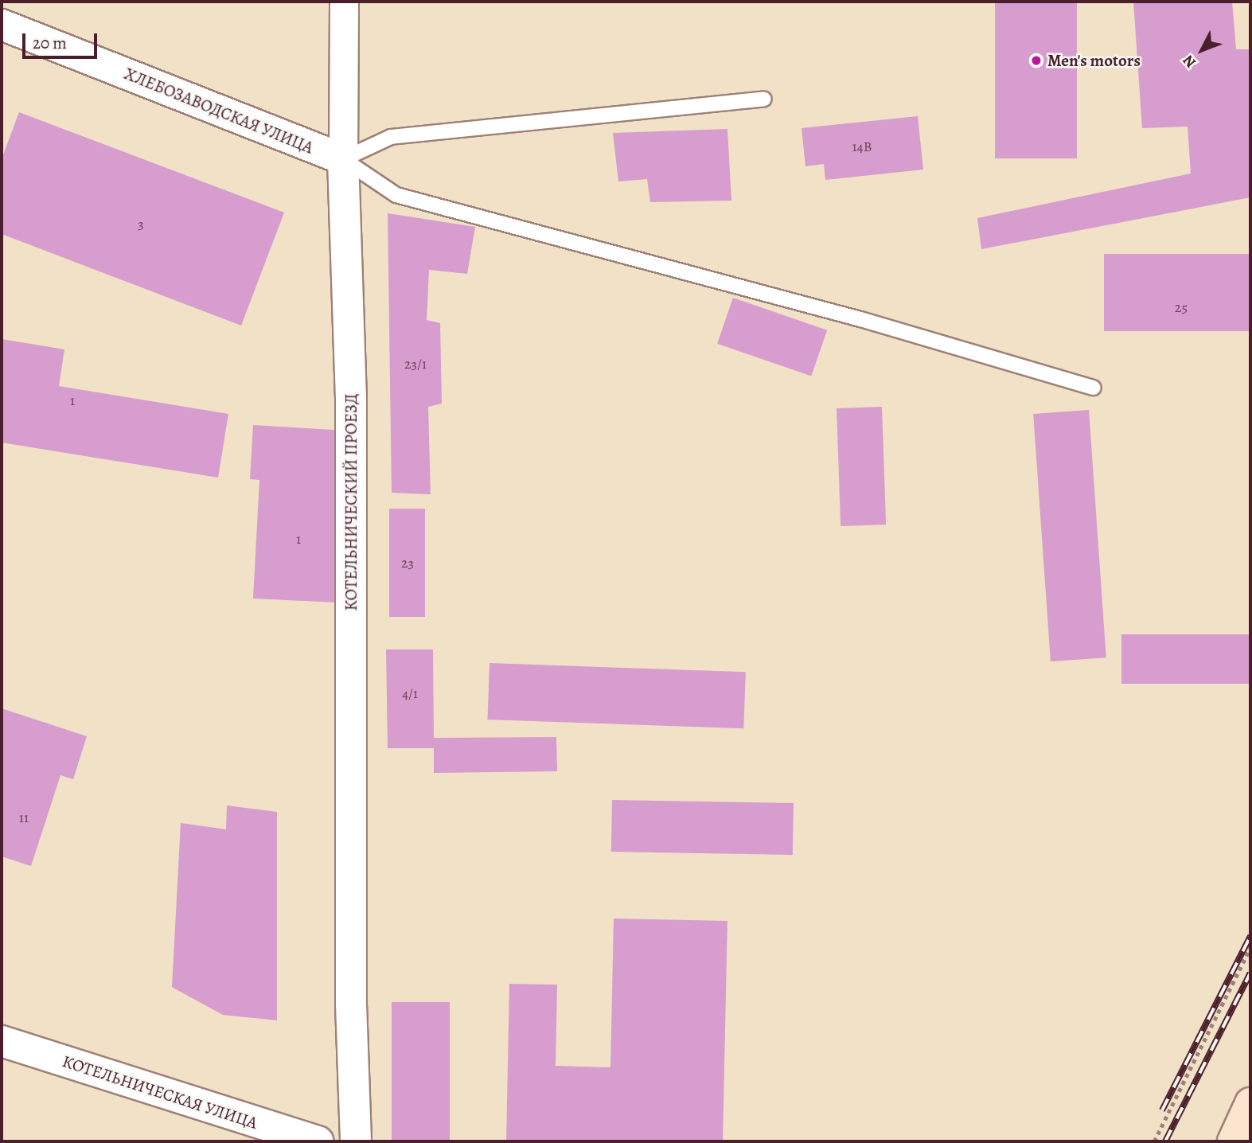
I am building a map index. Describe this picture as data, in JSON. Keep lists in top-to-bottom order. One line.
{"streets":{"street":["ХЛЕБОЗАВОДСКАЯ УЛИЦА","КОТЕЛЬНИЧЕСКИЙ ПРОЕЗД","КОТЕЛЬНИЧЕСКАЯ УЛИЦА"]},"crossings":[["ХЛЕБОЗАВОДСКАЯ УЛИЦА","КОТЕЛЬНИЧЕСКИЙ ПРОЕЗД"]],"places":["Men's motors"],"house_numbers":["14В","3","25","23/1","1","1","23","4/1","11"],"scale_bar":"20 m","north":"bottom left"}
